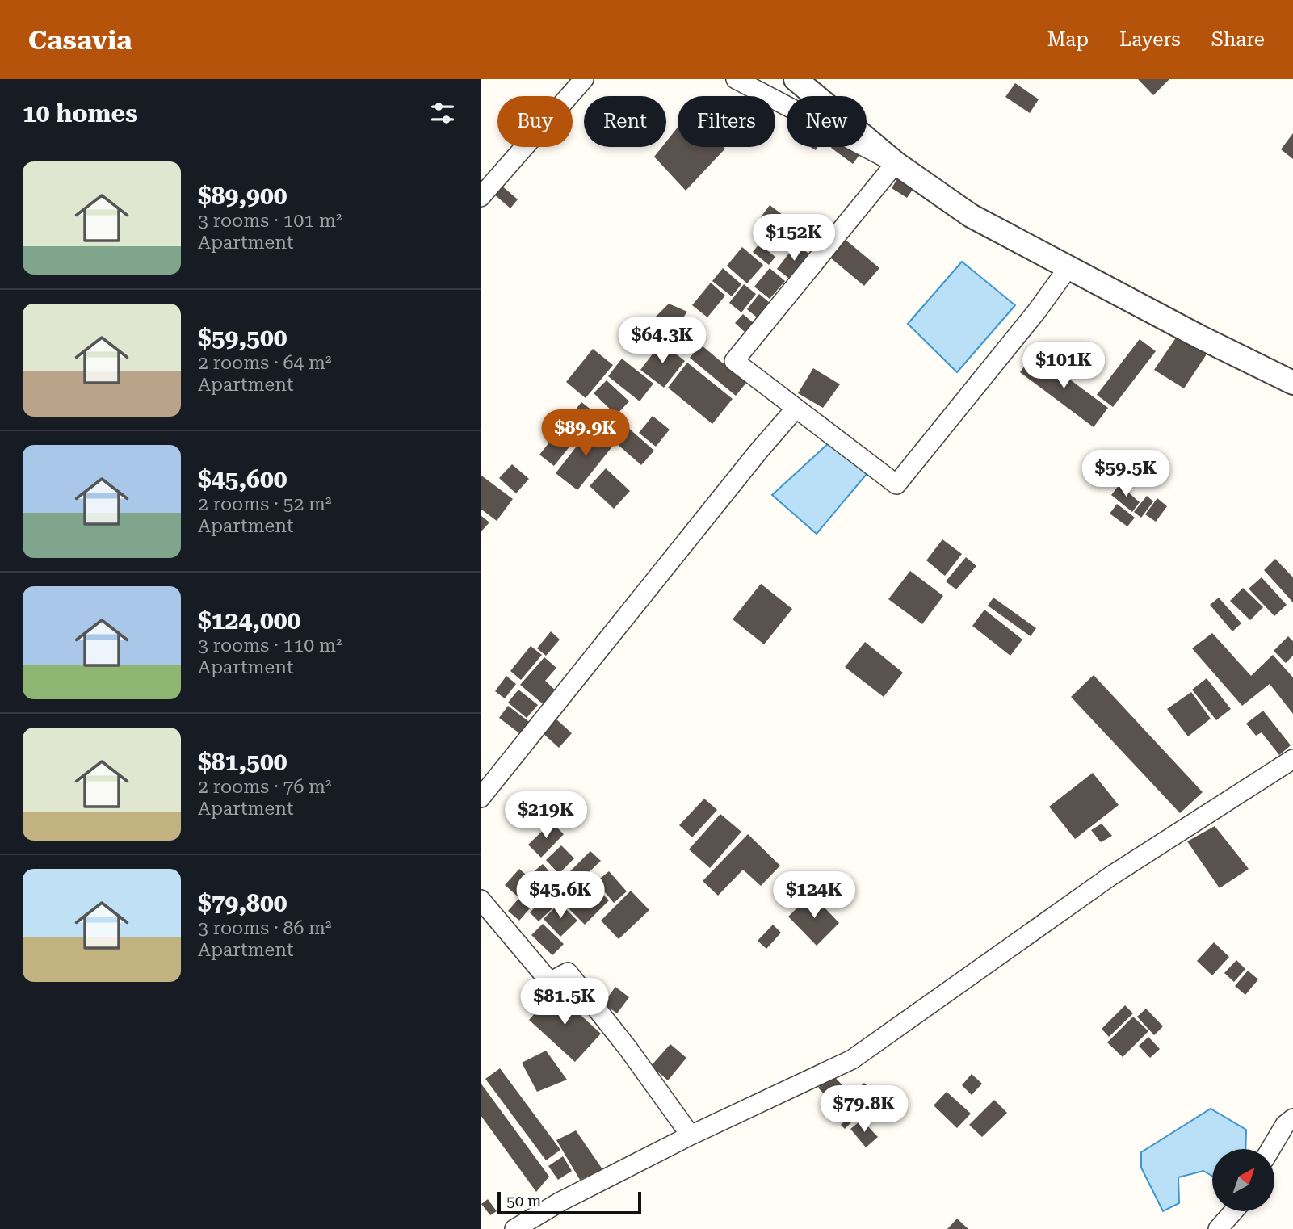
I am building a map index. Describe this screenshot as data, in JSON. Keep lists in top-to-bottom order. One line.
{"scale_bar":"50 m","north":"top right","page":{"header":"Casavia","nav":["Map","Layers","Share"],"heading":"10 homes","chip":["Buy","Rent","Filters","New"],"list":[{"name":"$89,900","note":"3 rooms · 101 m² · Apartment"},{"name":"$59,500","note":"2 rooms · 64 m² · Apartment"},{"name":"$45,600","note":"2 rooms · 52 m² · Apartment"},{"name":"$124,000","note":"3 rooms · 110 m² · Apartment"},{"name":"$81,500","note":"2 rooms · 76 m² · Apartment"},{"name":"$79,800","note":"3 rooms · 86 m² · Apartment"}],"price":["$152K","$64.3K","$101K","$89.9K","$59.5K","$219K","$45.6K","$124K","$81.5K","$79.8K"],"scale":"50 m"}}
